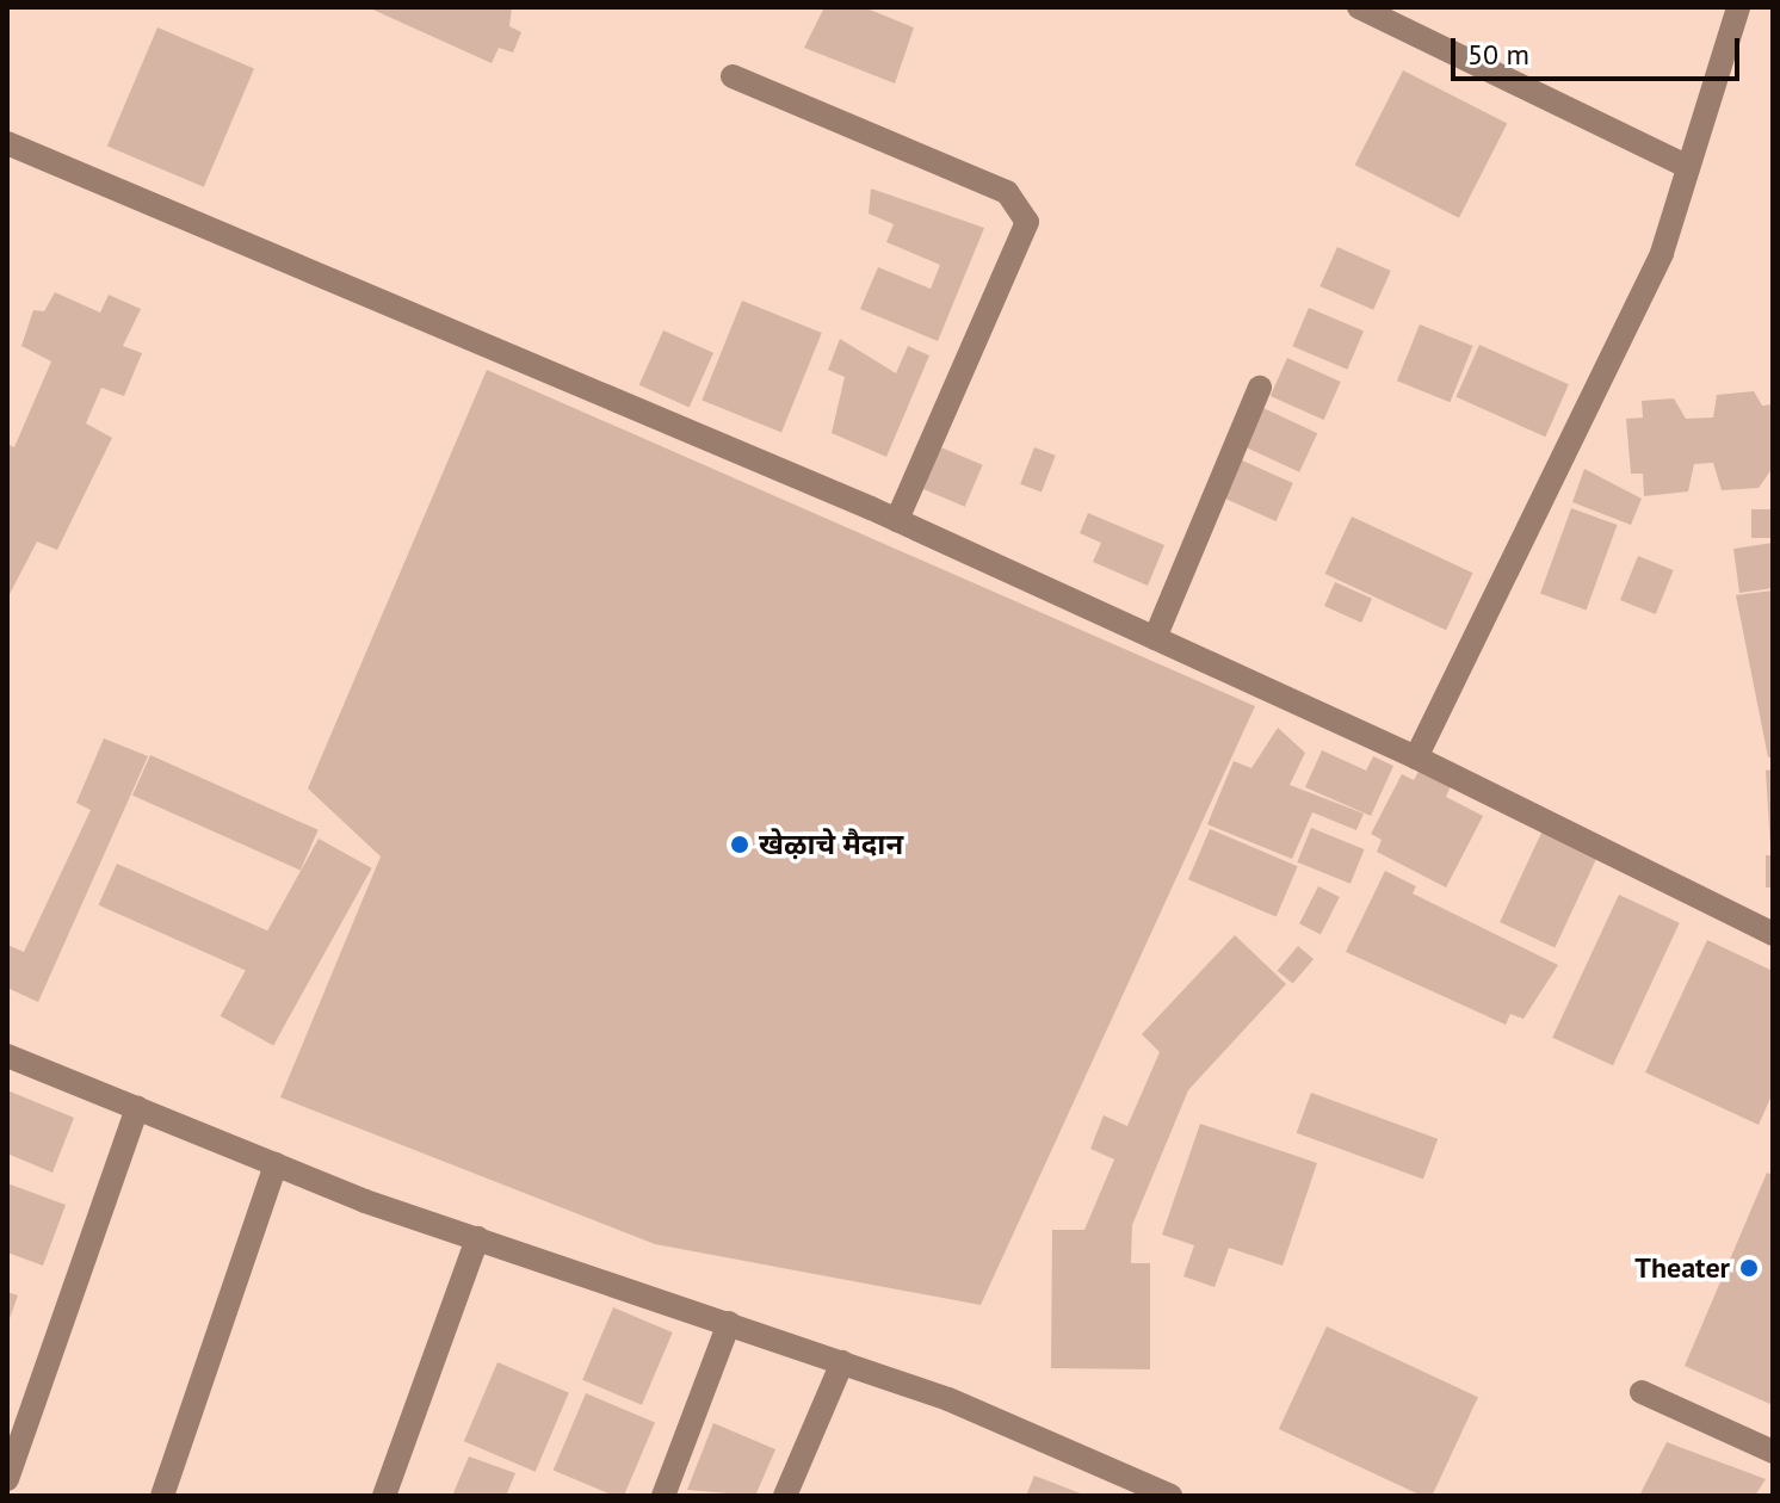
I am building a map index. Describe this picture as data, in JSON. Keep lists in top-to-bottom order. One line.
{"places":["खेऴाचे मैदान","Theater"],"scale_bar":"50 m"}
